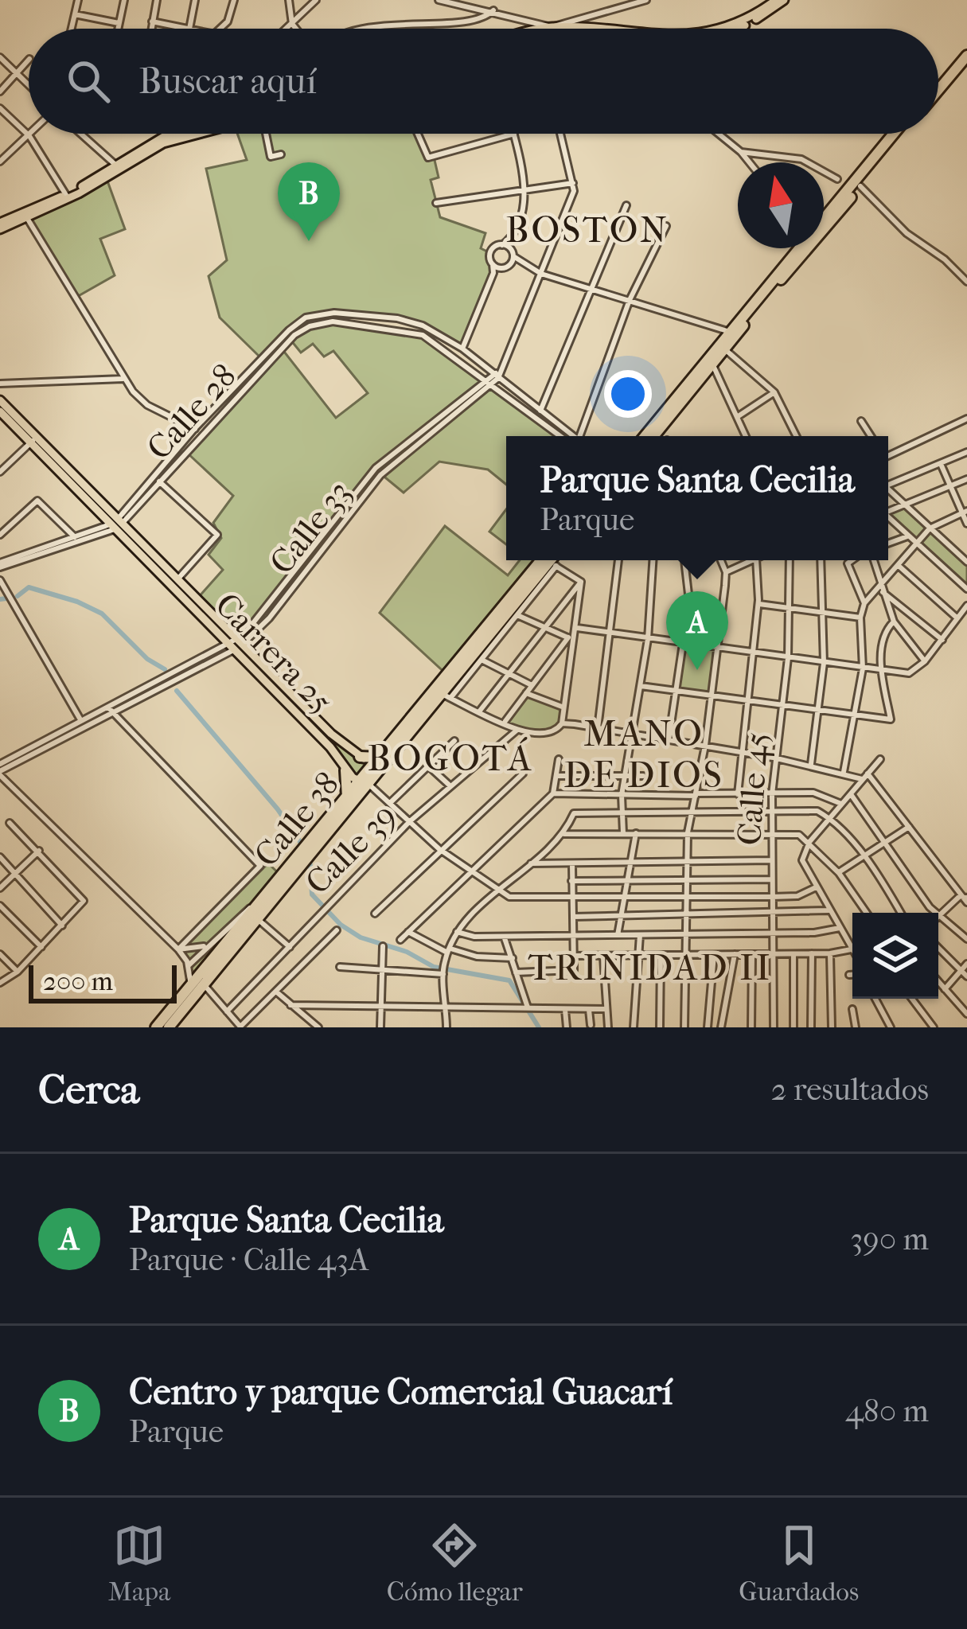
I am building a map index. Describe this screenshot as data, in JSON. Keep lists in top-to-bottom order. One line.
{"streets":{"highway":["Calle 38"],"main road":["Carrera 25"],"street":["Calle 28","Calle 33","Calle 45","Calle 39"]},"crossings":[["Calle 28","Calle 33"],["Calle 28","Carrera 25"],["Calle 33","Carrera 25"],["Carrera 25","Calle 45"],["Carrera 25","Calle 38"],["Carrera 25","Calle 39"]],"districts":["BOSTON","MANO DE DIOS","BOGOTÁ","TRINIDAD II"],"scale_bar":"200 m","north":"top","page":{"search":"Buscar aquí","pins":["B","A"],"popup":["Parque Santa Cecilia","Parque"],"scale":"200 m","heading":["Cerca","2 resultados"],"list":[{"mark":"A","name":"Parque Santa Cecilia","note":"Parque · Calle 43A","value":"390 m"},{"mark":"B","name":"Centro y parque Comercial Guacarí","note":"Parque","value":"480 m"}],"nav":["Mapa","Cómo llegar","Guardados"]}}
